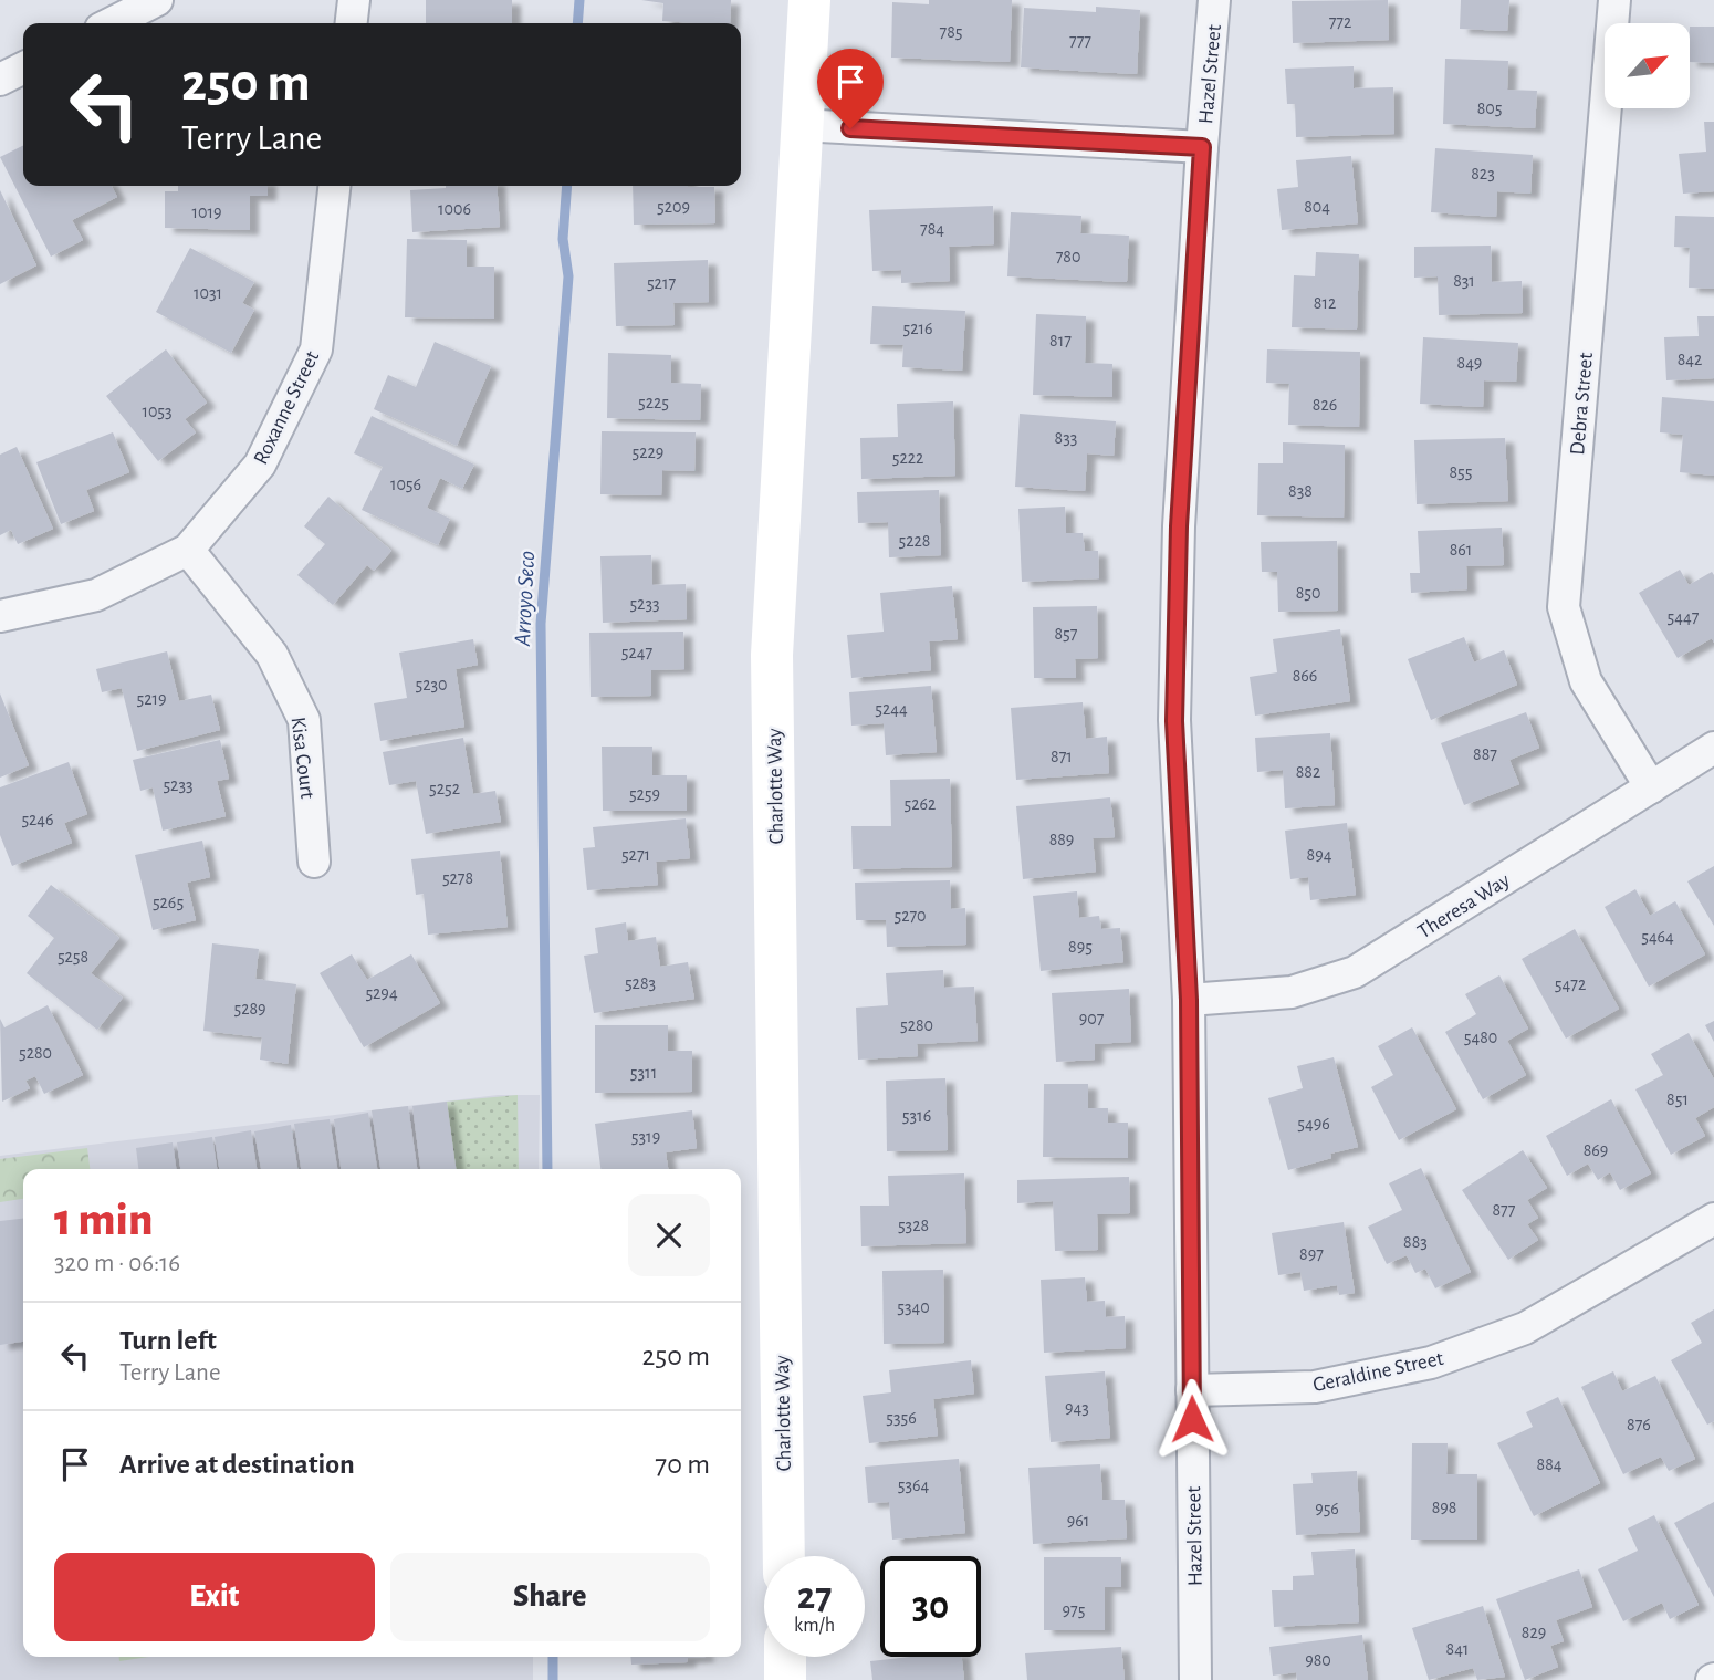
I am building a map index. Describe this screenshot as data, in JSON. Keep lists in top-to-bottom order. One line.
{"streets":{"street":["Hazel Street","Debra Street","Roxanne Street","Kisa Court","Charlotte Way","Theresa Way","Geraldine Street"]},"crossings":[["Hazel Street","Theresa Way"],["Hazel Street","Geraldine Street"],["Debra Street","Theresa Way"],["Roxanne Street","Kisa Court"]],"water":["Arroyo Seco"],"house_numbers":["772","785","777","805","823","5209","804","1006","1019","784","780","831","5217","1031","812","5216","817","842","849","5225","826","1053","833","5229","5222","855","1056","838","5228","861","850","5233","5447","857","5247","866","5230","5219","5244","887","871","882","5233","5252","5259","5262","5246","889","5271","894","5278","5265","5270","5464","895","5258","5283","5472","5294","5289","907","5280","5480","5280","5311","851","5316","5496","5319","869","877","5328","883","897","5340","943","5356","876","884","5364","898","956","961","975","829","841","980"],"north":"top right","page":{"turn":["250 m","Terry Lane"],"heading":["1 min","320 m · 06:16"],"list":[{"name":"Turn left","note":"Terry Lane","value":"250 m"},{"name":"Arrive at destination","value":"70 m"}],"buttons":["Exit","Share"],"speed":"27 km/h","limit":"30"}}
